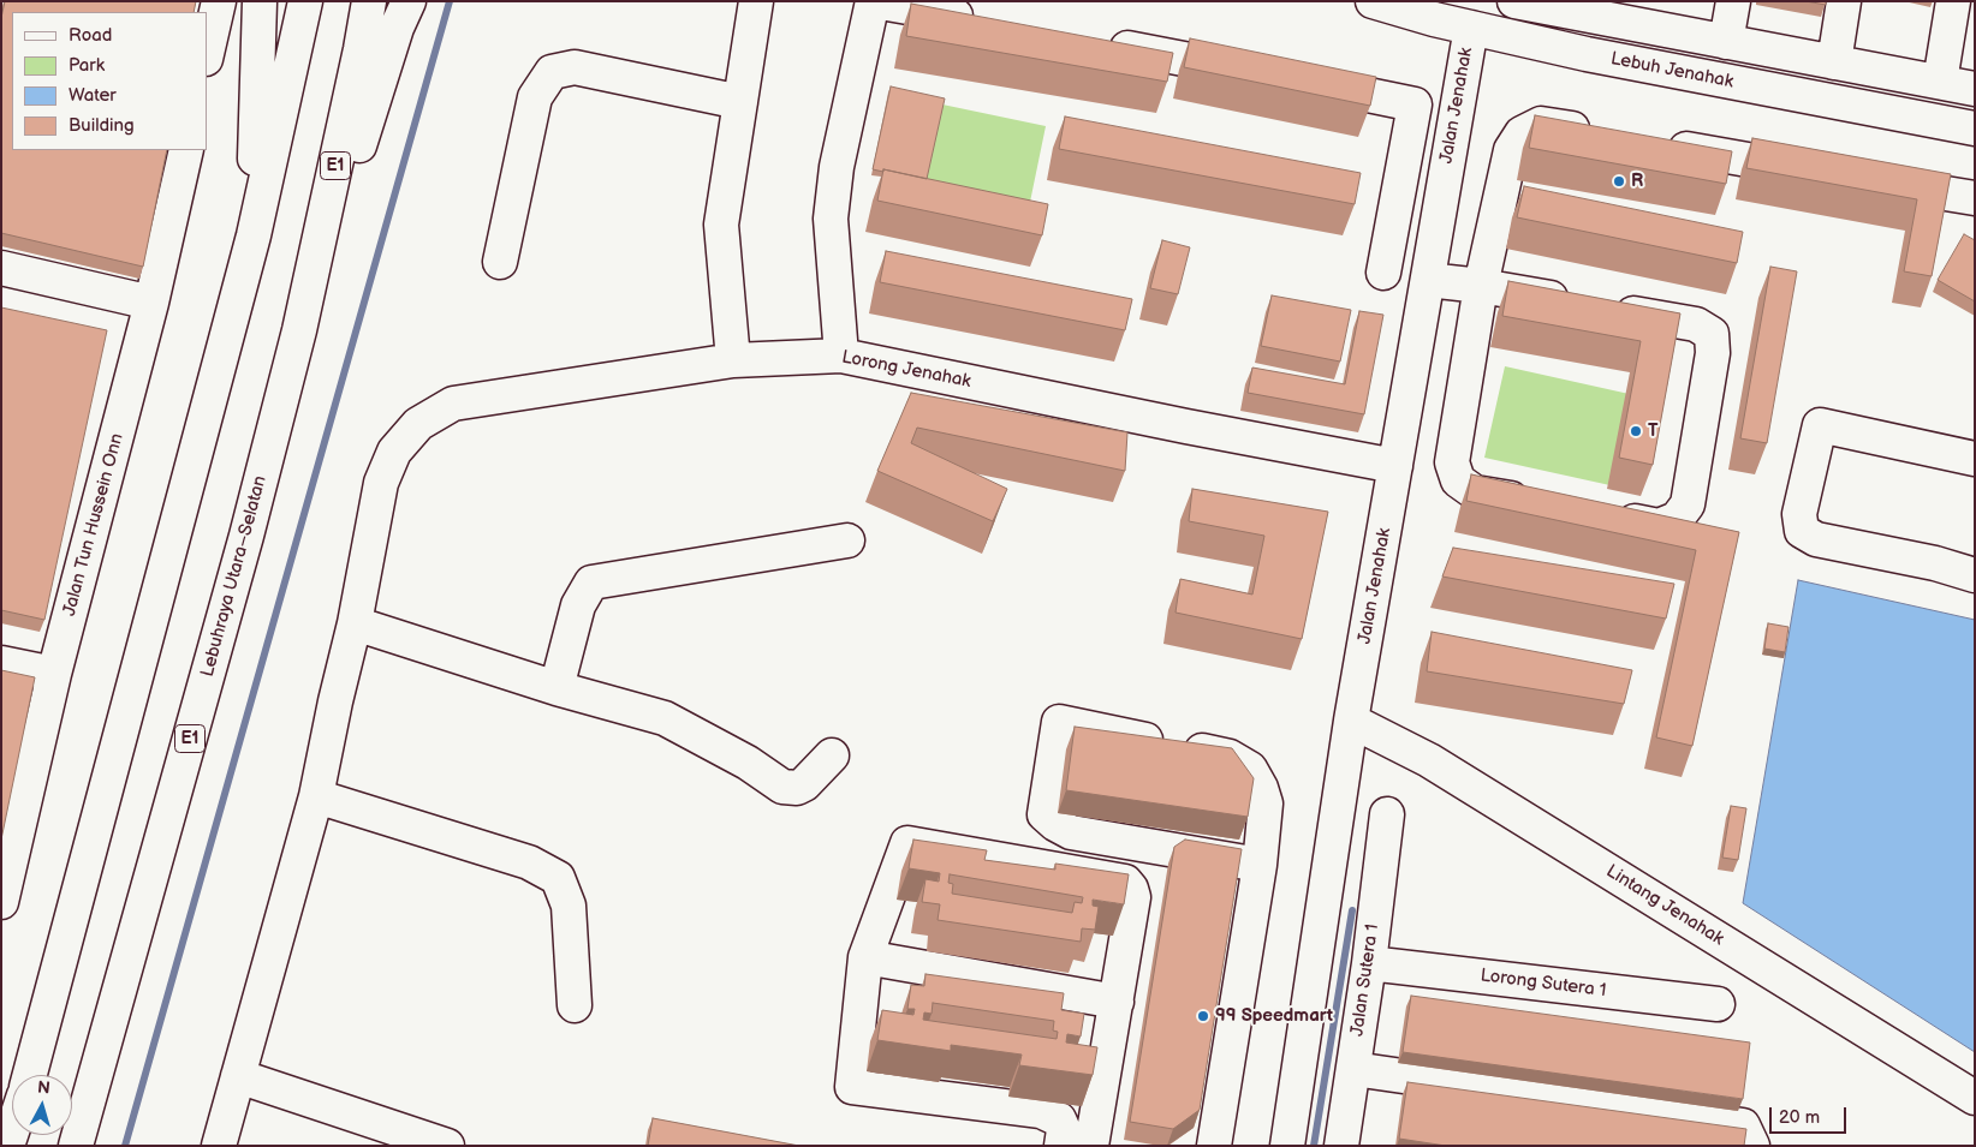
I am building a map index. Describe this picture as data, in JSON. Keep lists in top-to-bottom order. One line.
{"streets":{"main road":["Lebuh Jenahak","Jalan Jenahak","E1","Lorong Jenahak","Jalan Tun Hussein Onn","Lebuhraya Utara–Selatan","Lintang Jenahak","Jalan Sutera 1","Lorong Sutera 1"]},"crossings":[["Lebuh Jenahak","Jalan Jenahak"],["Jalan Jenahak","Lorong Jenahak"],["Jalan Jenahak","Lintang Jenahak"],["Jalan Sutera 1","Lorong Sutera 1"]],"places":["R","T","99 Speedmart"],"legend":["Road","Park","Water","Building"],"scale_bar":"20 m","north":"top"}
